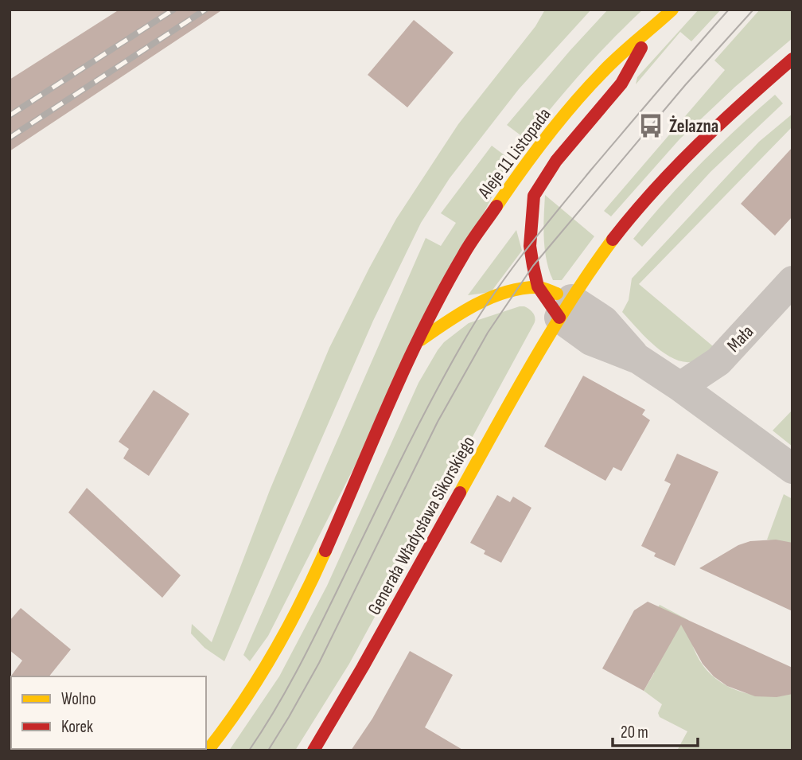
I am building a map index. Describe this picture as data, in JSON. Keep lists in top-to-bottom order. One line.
{"streets":{"main road":["Aleje 11 Listopada","Generała Władysława Sikorskiego"],"street":["Mała"]},"places":{"bus stop":["Żelazna"]},"legend":["Wolno","Korek"],"scale_bar":"20 m"}
